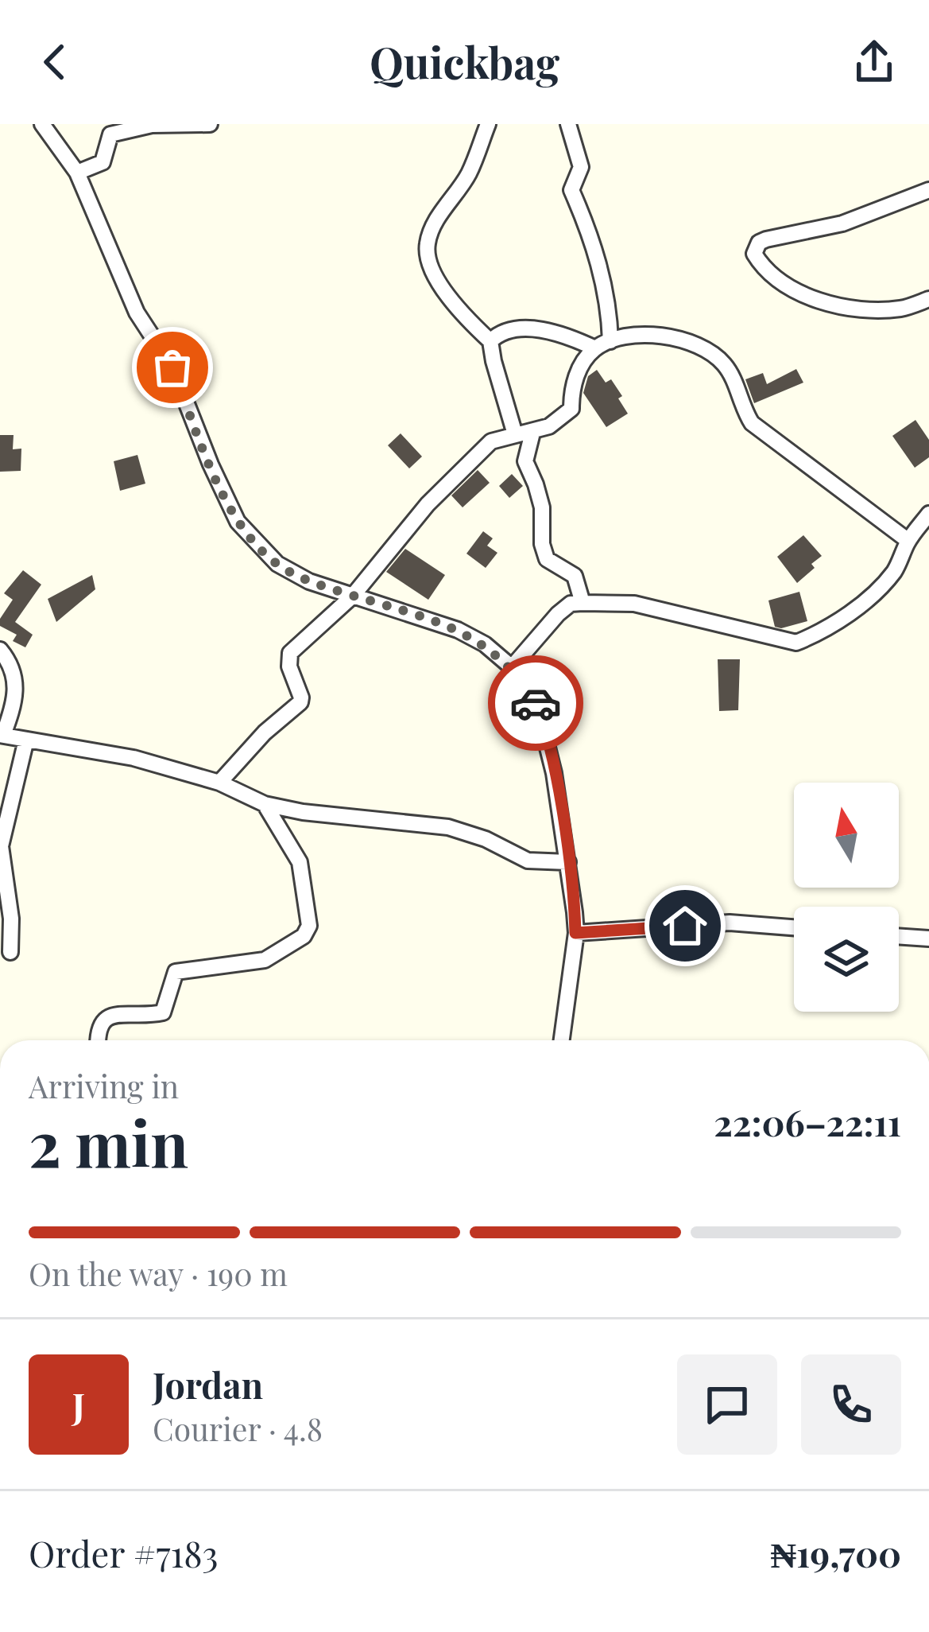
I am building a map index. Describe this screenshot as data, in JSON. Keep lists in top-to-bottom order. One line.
{"north":"top","page":{"header":"Quickbag","heading":["2 min","Arriving in","22:06–22:11"],"panel":["Jordan","Courier · 4.8","Order #7183","₦19,700"],"bar":"On the way · 190 m","round":"J"}}
